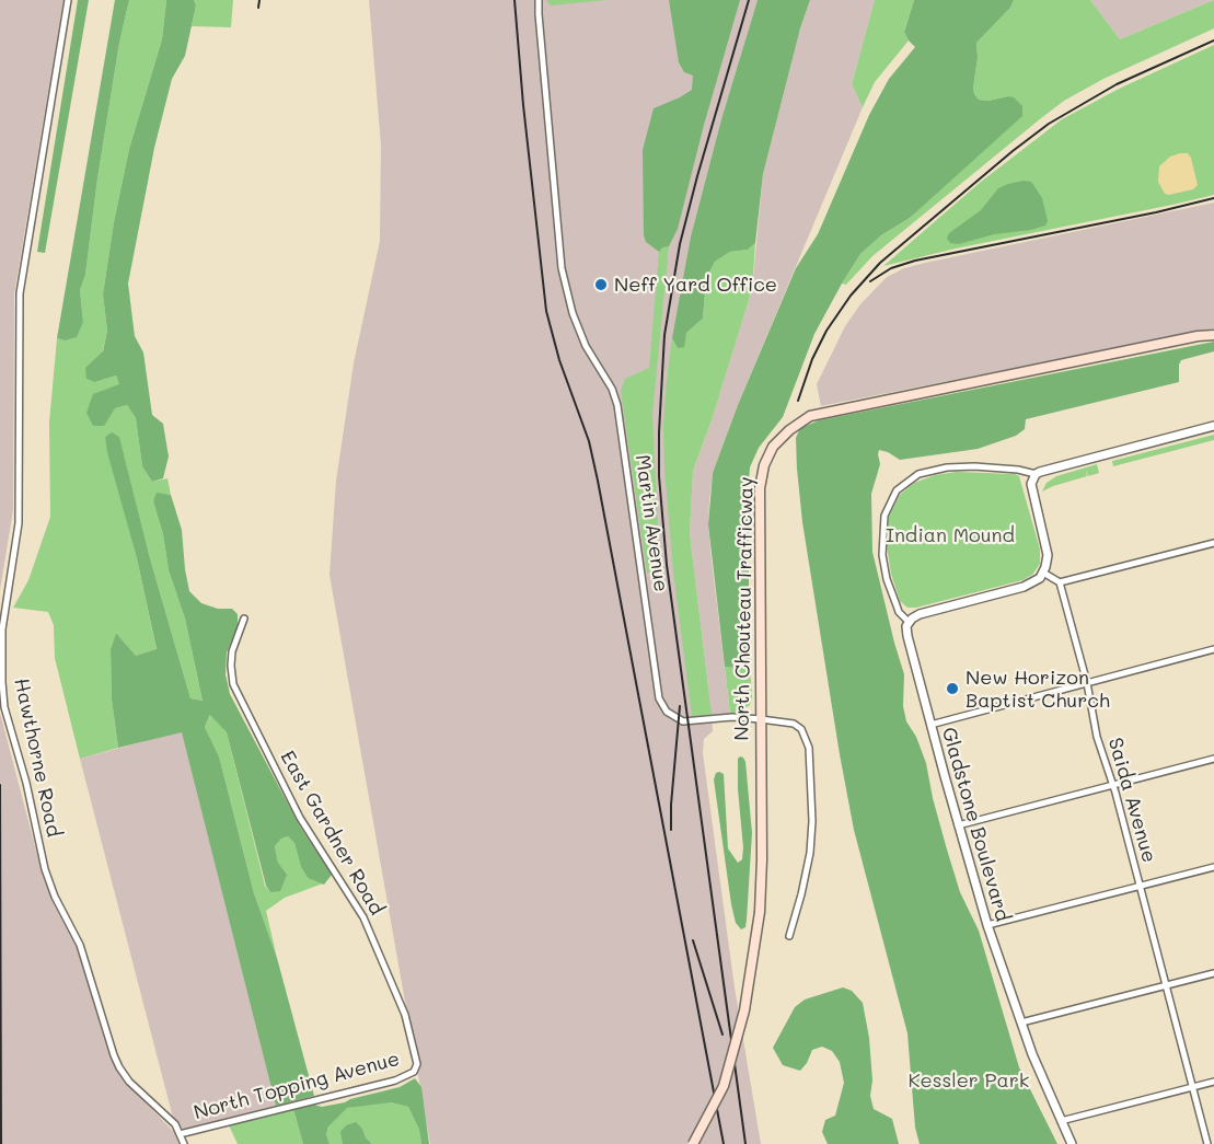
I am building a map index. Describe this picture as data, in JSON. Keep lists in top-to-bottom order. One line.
{"streets":{"main road":["North Chouteau Trafficway"],"street":["Martin Avenue","Hawthorne Road","Saida Avenue","Gladstone Boulevard","East Gardner Road","North Topping Avenue"]},"crossings":[["Martin Avenue","North Chouteau Trafficway"],["Hawthorne Road","North Topping Avenue"],["East Gardner Road","North Topping Avenue"]],"parks":["Indian Mound","Kessler Park"],"places":["Neff Yard Office","New Horizon Baptist Church"]}
